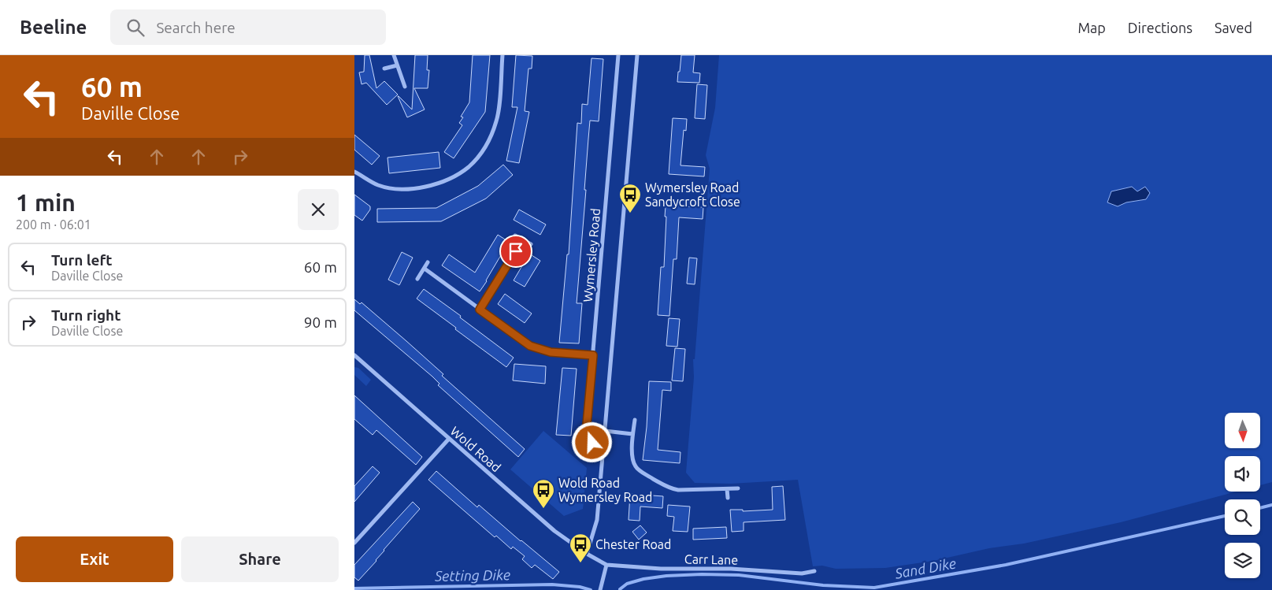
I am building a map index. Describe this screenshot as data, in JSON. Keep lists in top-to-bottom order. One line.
{"streets":{"street":["Wymersley Road","Wold Road","Carr Lane"]},"crossings":[["Wold Road","Carr Lane"]],"water":["Sand Dike","Setting Dike"],"places":{"bus stop":["Wymersley Road Sandycroft Close","Wold Road Wymersley Road","Chester Road"]},"north":"bottom","page":{"header":"Beeline","search":"Search here","nav":["Map","Directions","Saved"],"turn":["60 m","Daville Close"],"heading":["1 min","200 m · 06:01"],"list":[{"name":"Turn left","note":"Daville Close","value":"60 m"},{"name":"Turn right","note":"Daville Close","value":"90 m"}],"buttons":["Exit","Share"]}}
